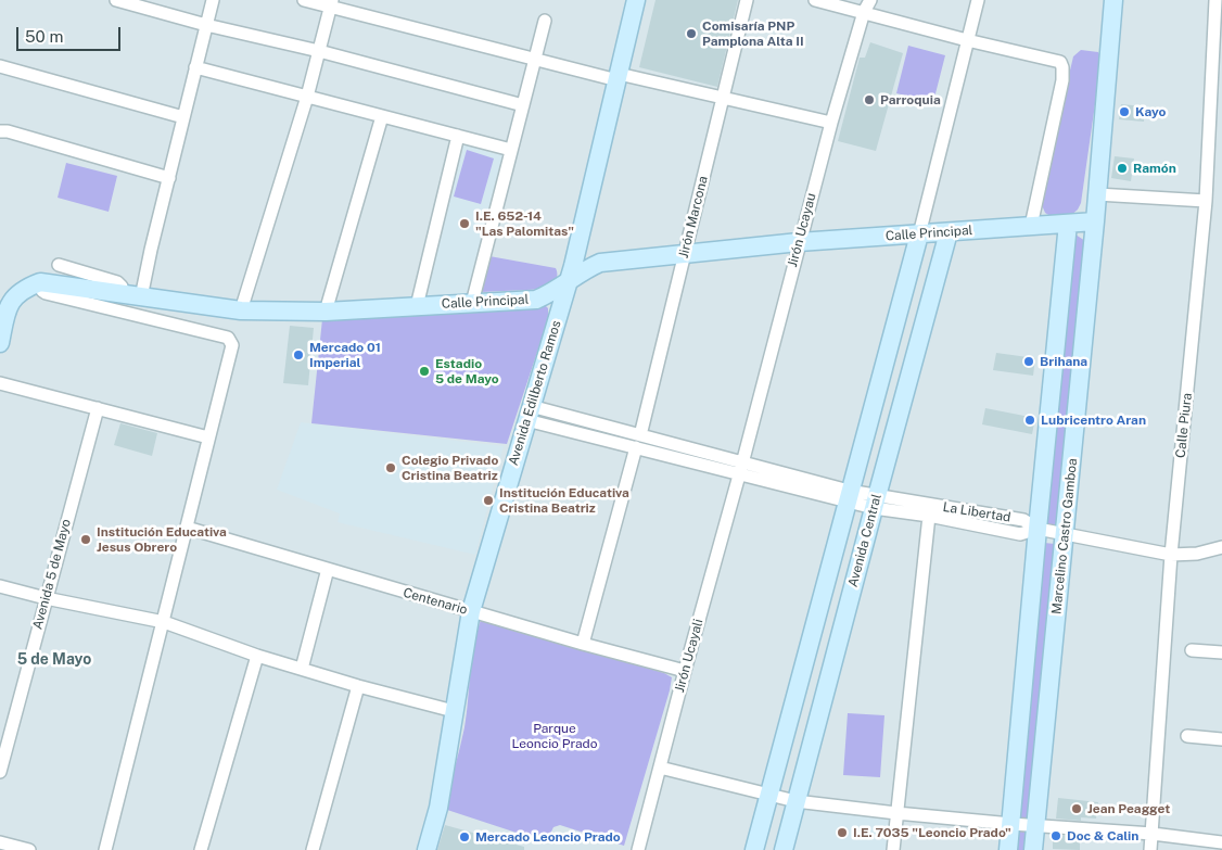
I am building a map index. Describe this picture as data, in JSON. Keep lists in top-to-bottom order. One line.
{"streets":{"main road":["Calle Principal","Avenida Edilberto Ramos","Marcelino Castro Gamboa","Avenida Central"],"street":["Jirón Marcona","Jirón Ucayau","Calle Piura","La Libertad","Avenida 5 de Mayo","Centenario","Jirón Ucayali"]},"crossings":[["Jirón Marcona","Calle Principal"],["Jirón Marcona","La Libertad"],["Jirón Ucayau","Calle Principal"],["Jirón Ucayau","La Libertad"],["Jirón Ucayau","Jirón Ucayali"],["Calle Principal","Avenida Edilberto Ramos"],["Calle Principal","Marcelino Castro Gamboa"],["Calle Principal","Avenida Central"],["Avenida Edilberto Ramos","La Libertad"],["Avenida Edilberto Ramos","Centenario"],["La Libertad","Marcelino Castro Gamboa"],["La Libertad","Avenida Central"],["La Libertad","Jirón Ucayali"],["Centenario","Jirón Ucayali"]],"districts":["5 de Mayo"],"parks":["Parque Leoncio Prado"],"places":["Comisaría PNP Pamplona Alta II","Parroquia","Kayo","Ramón","I.E. 652-14 \"Las Palomitas\"","Mercado 01 Imperial","Brihana","Estadio 5 de Mayo","Lubricentro Aran","Colegio Privado Cristina Beatriz","Institución Educativa Cristina Beatriz","Institución Educativa Jesus Obrero","Jean Peagget","I.E. 7035 \"Leoncio Prado\"","Doc & Calin","Mercado Leoncio Prado"],"scale_bar":"50 m"}
